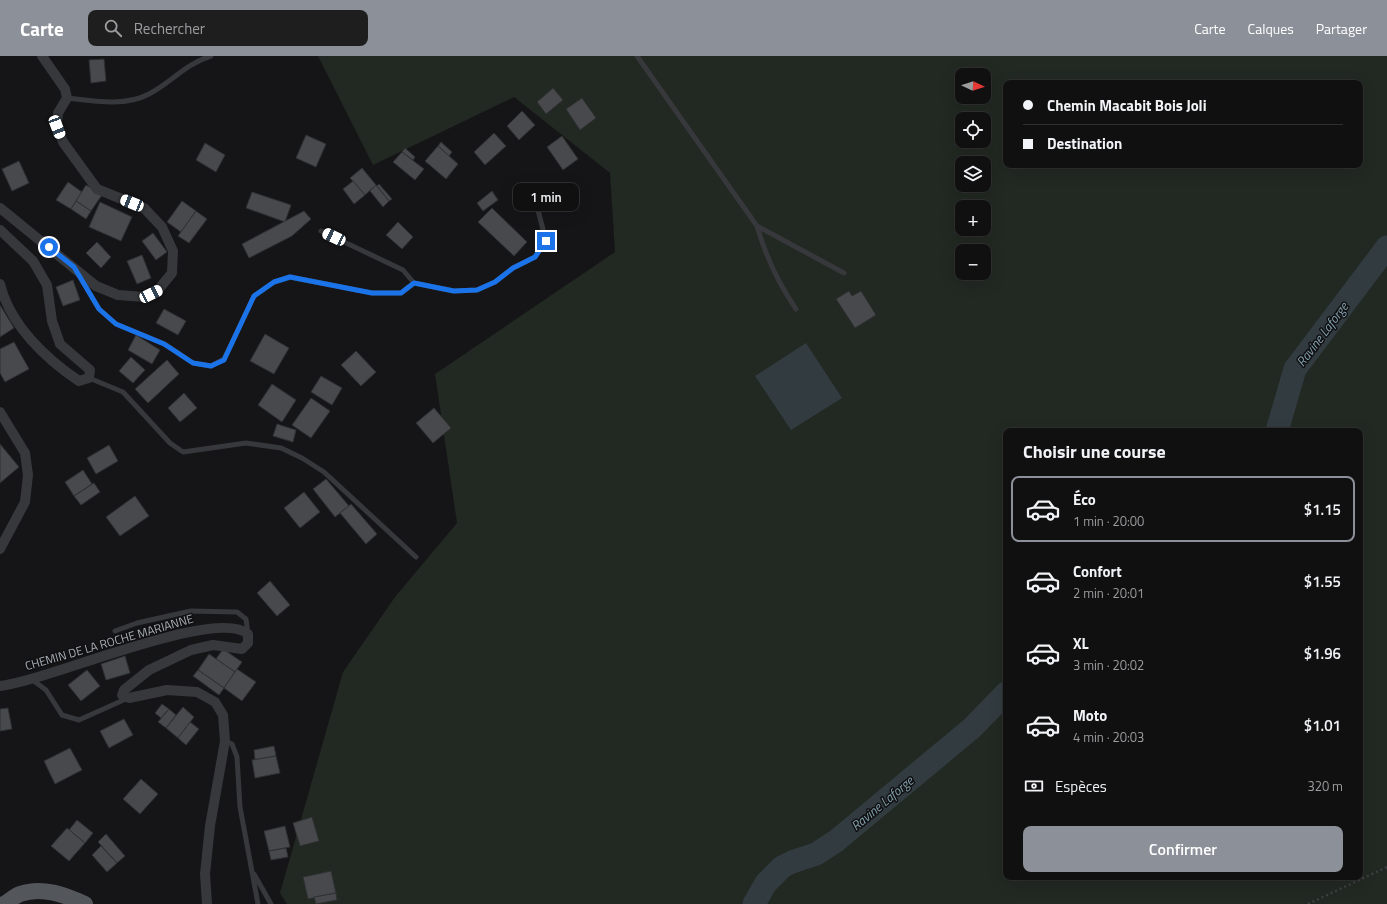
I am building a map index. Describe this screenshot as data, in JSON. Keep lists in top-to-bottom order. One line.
{"streets":{"street":["CHEMIN DE LA ROCHE MARIANNE"]},"water":["Ravine Laforge"],"north":"right","page":{"header":"Carte","search":"Rechercher","nav":["Carte","Calques","Partager"],"map_buttons":["+","−"],"banner":["Chemin Macabit Bois Joli","Destination"],"bubble":"1 min","heading":"Choisir une course","list":[{"name":"Éco","note":"1 min · 20:00","value":"$1.15"},{"name":"Confort","note":"2 min · 20:01","value":"$1.55"},{"name":"XL","note":"3 min · 20:02","value":"$1.96"},{"name":"Moto","note":"4 min · 20:03","value":"$1.01"}],"pay":["Espèces","320 m"],"buttons":"Confirmer"}}
